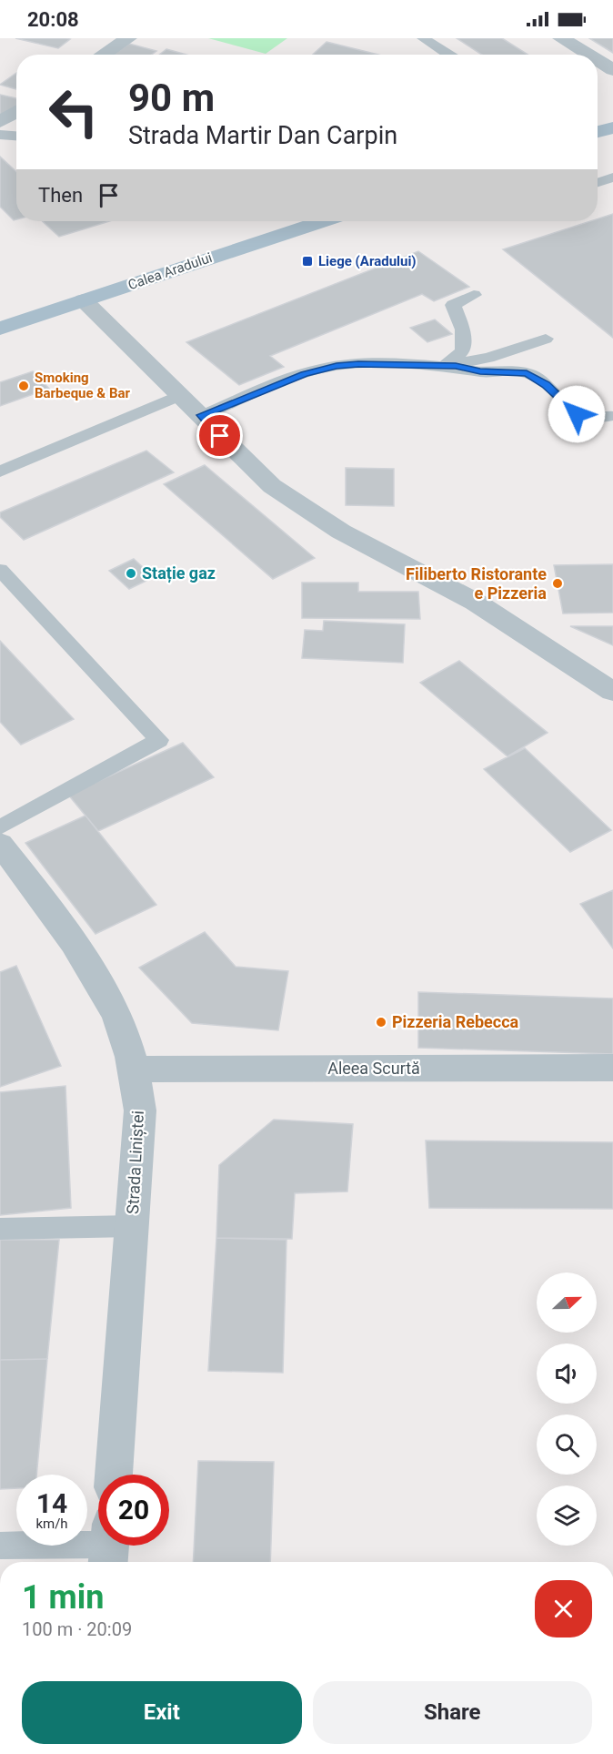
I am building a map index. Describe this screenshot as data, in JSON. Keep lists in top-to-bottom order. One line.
{"streets":{"main road":["Calea Aradului"],"street":["Aleea Scurtă","Strada Liniștei"]},"crossings":[["Aleea Scurtă","Strada Liniștei"]],"places":{"transit":["Liege (Aradului)"],"other":["Smoking Barbeque & Bar","Stație gaz","Filiberto Ristorante e Pizzeria","Pizzeria Rebecca"]},"north":"right","page":{"status":"20:08","turn":["90 m","Strada Martir Dan Carpin"],"then":"Then","speed":"14 km/h","limit":"20","heading":["1 min","100 m · 20:09"],"buttons":["Exit","Share"]}}
